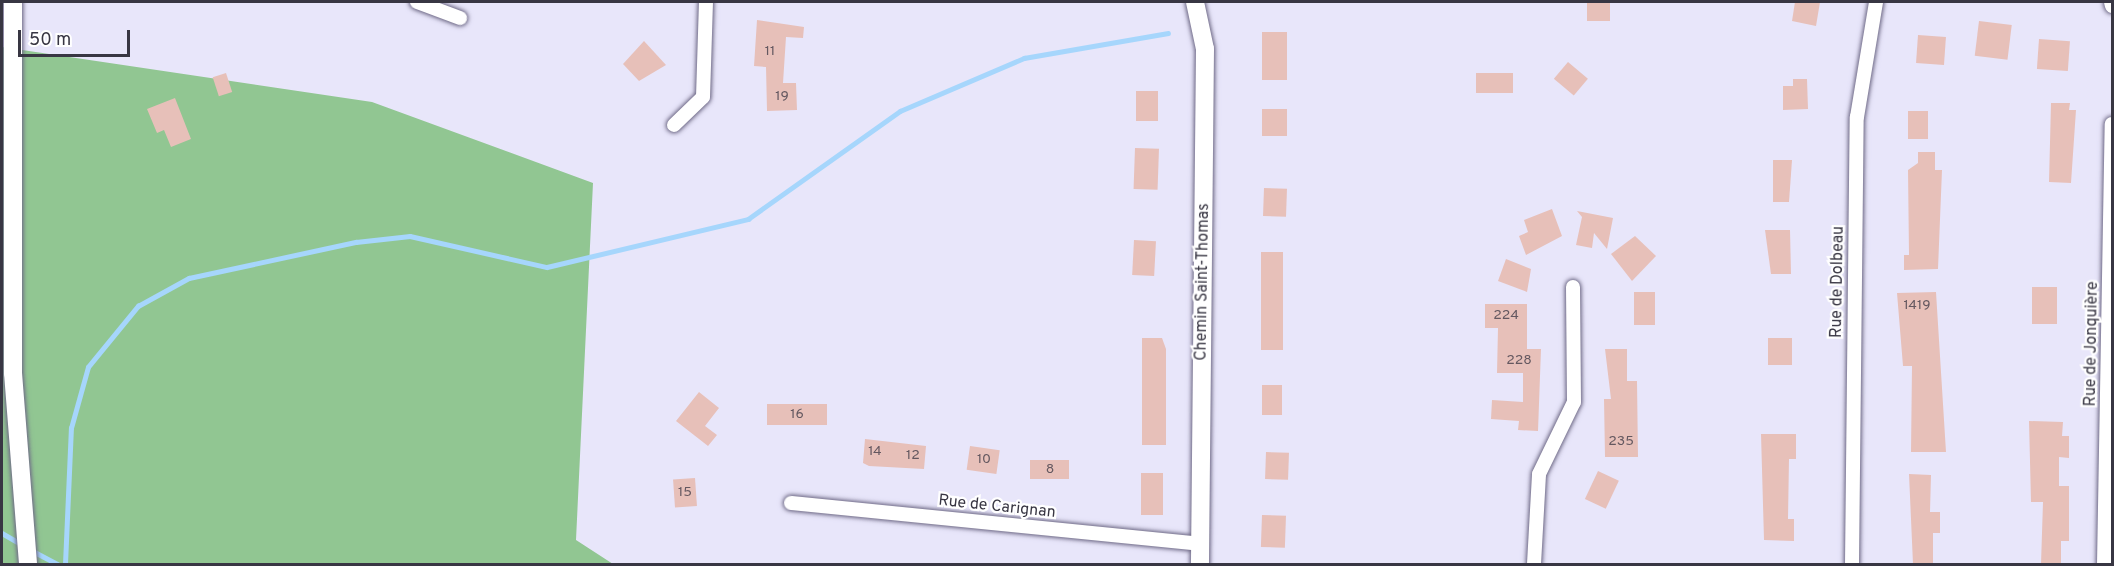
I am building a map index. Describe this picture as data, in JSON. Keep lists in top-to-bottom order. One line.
{"streets":{"street":["Chemin Saint-Thomas","Rue de Dolbeau","Rue de Jonquière","Rue de Carignan"]},"crossings":[["Chemin Saint-Thomas","Rue de Carignan"]],"house_numbers":["11","19","1419","224","228","16","235","14","12","10","8","15"],"scale_bar":"50 m"}
